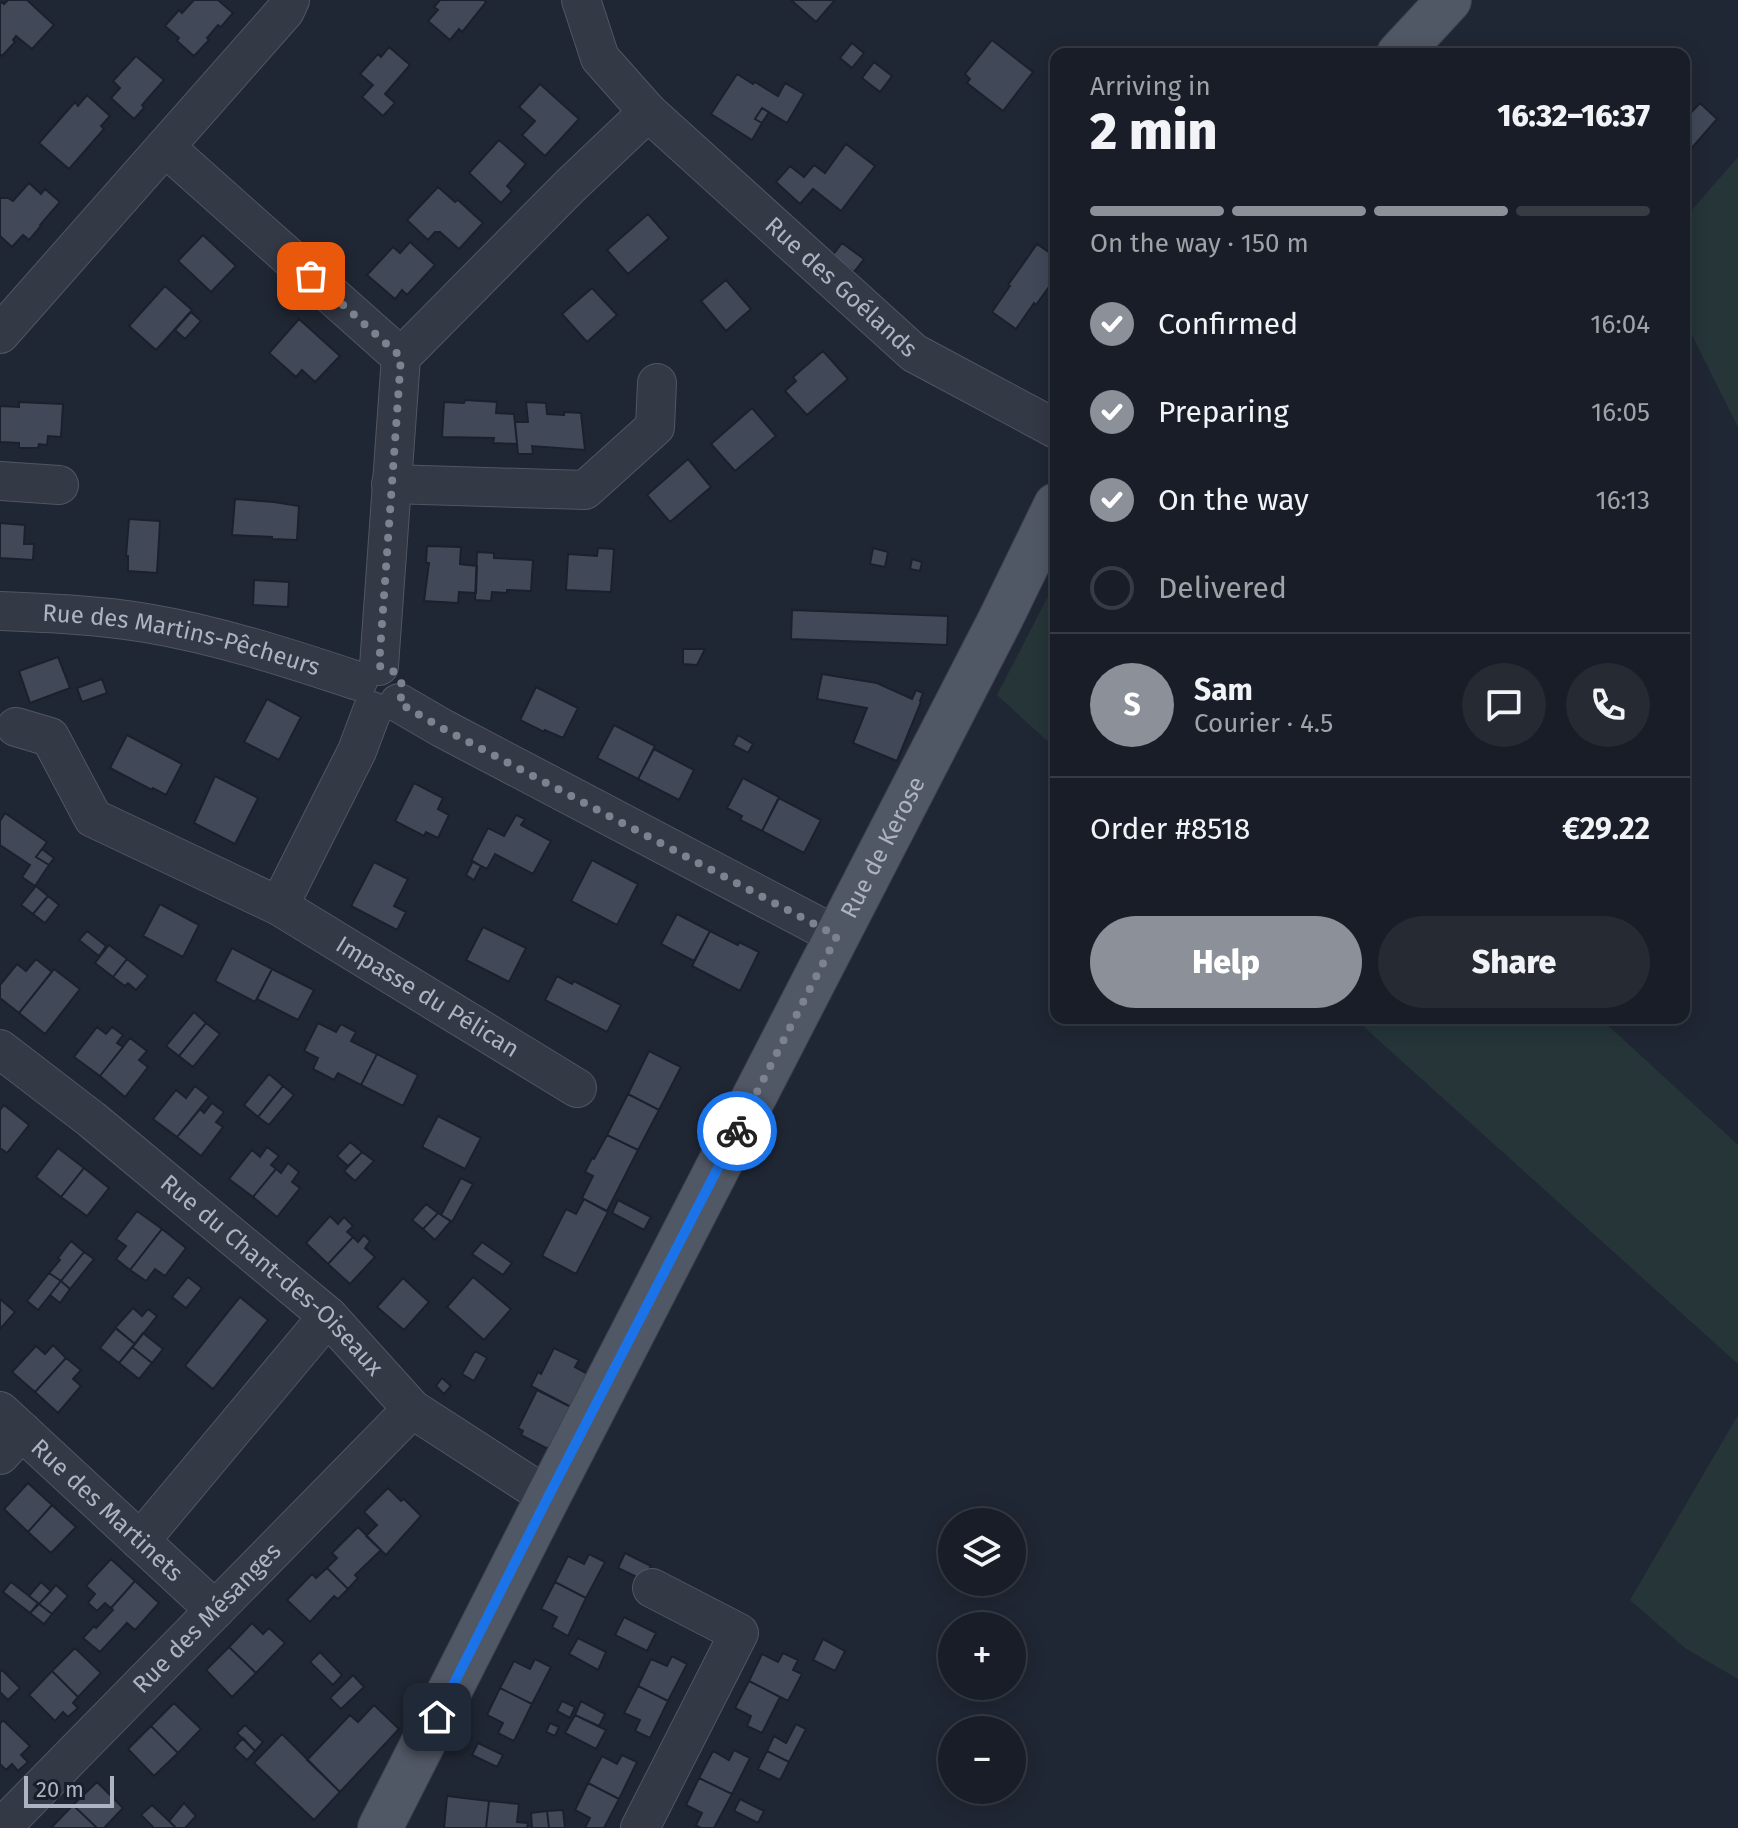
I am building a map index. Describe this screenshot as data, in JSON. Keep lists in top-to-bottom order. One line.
{"streets":{"main road":["Rue de Kerose"],"street":["Rue des Goélands","Rue des Martins-Pêcheurs","Impasse du Pélican","Rue du Chant-des-Oiseaux","Rue des Martinets","Rue des Mésanges"]},"crossings":[["Rue des Martins-Pêcheurs","Rue de Kerose"],["Rue de Kerose","Rue du Chant-des-Oiseaux"],["Rue du Chant-des-Oiseaux","Rue des Mésanges"],["Rue des Martinets","Rue des Mésanges"]],"scale_bar":"20 m","page":{"heading":["2 min","Arriving in","16:32–16:37"],"panel":["Sam","Courier · 4.5","Order #8518","€29.22"],"bar":"On the way · 150 m","list":[["Confirmed","16:04"],["Preparing","16:05"],["On the way","16:13"],"Delivered"],"round":"S","buttons":["Help","Share"],"map_buttons":["+","−"],"scale":"20 m"}}
